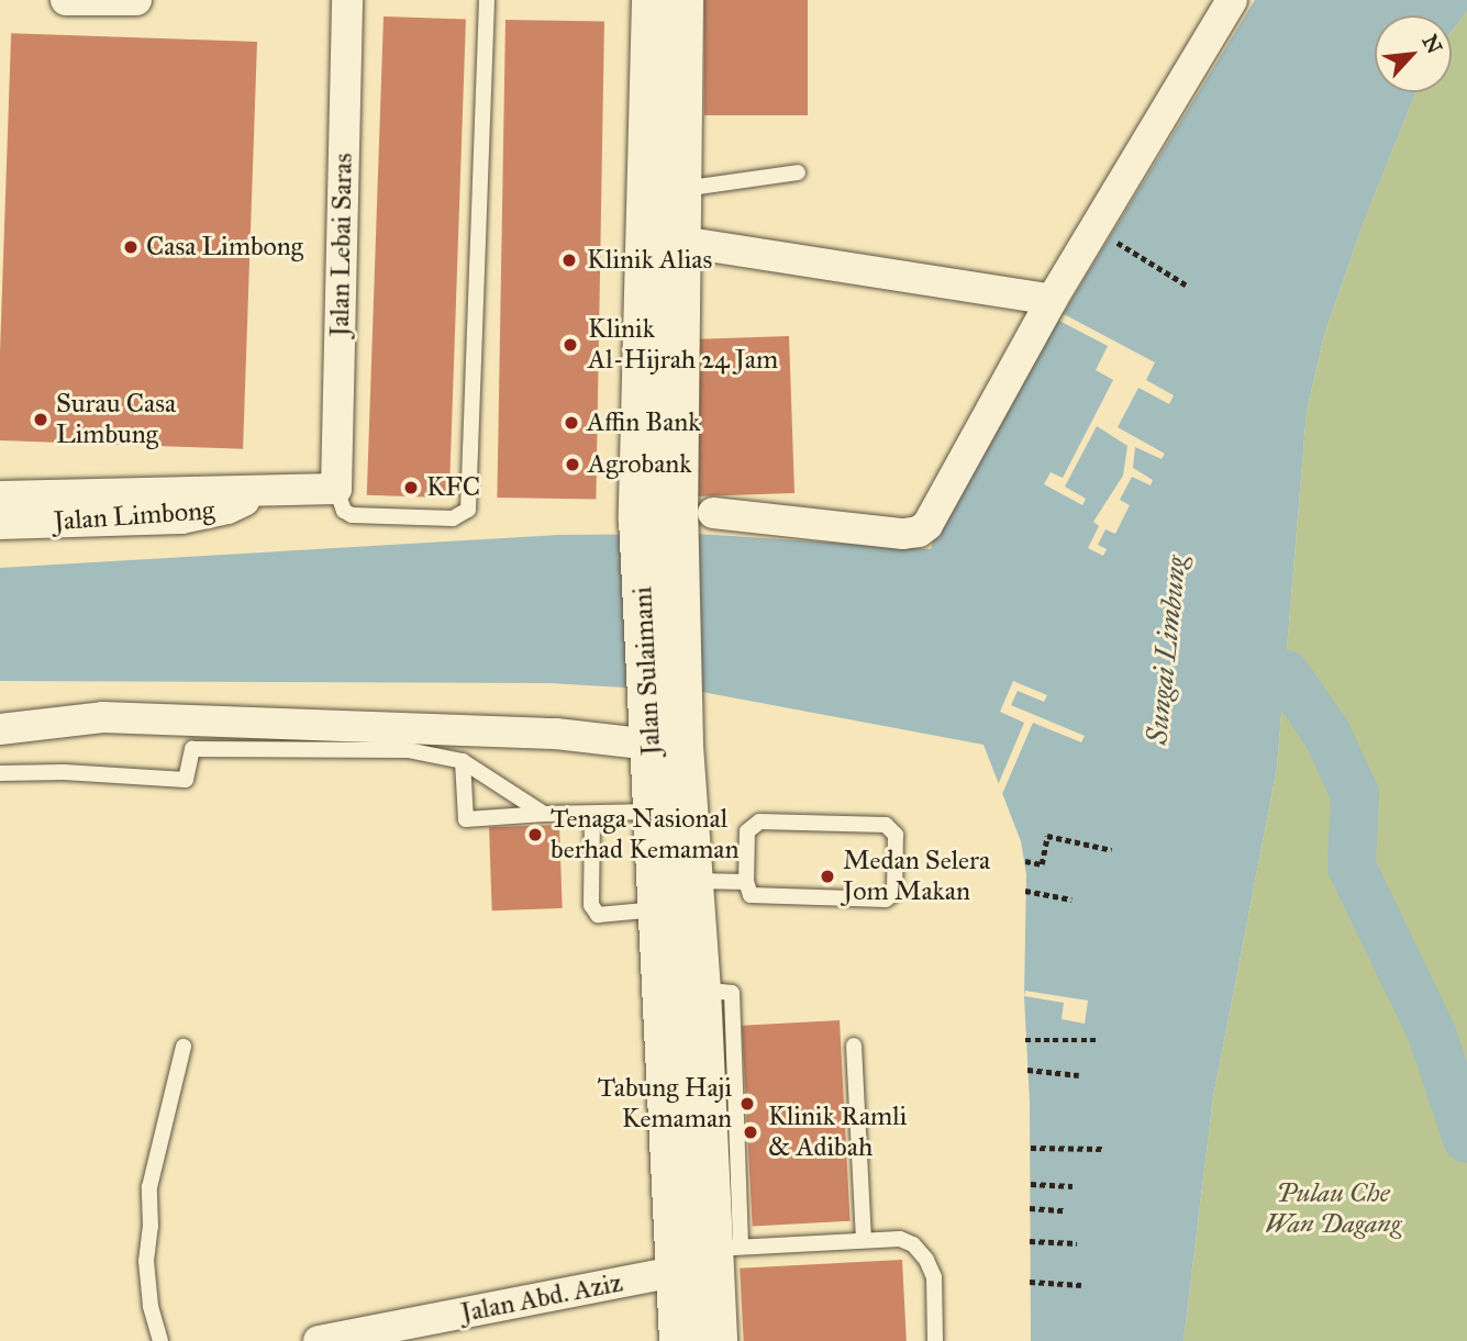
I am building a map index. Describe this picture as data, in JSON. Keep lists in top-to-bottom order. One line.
{"streets":{"main road":["Jalan Sulaimani"],"street":["Jalan Lebai Saras","Jalan Limbong","Jalan Abd. Aziz"]},"crossings":[["Jalan Lebai Saras","Jalan Limbong"],["Jalan Sulaimani","Jalan Abd. Aziz"]],"water":["Sungai Limbung"],"parks":["Pulau Che Wan Dagang"],"places":["Casa Limbong","Klinik Alias","Klinik Al-Hijrah 24 Jam","Surau Casa Limbung","Affin Bank","Agrobank","KFC","Tenaga Nasional berhad Kemaman","Medan Selera Jom Makan","Tabung Haji Kemaman","Klinik Ramli & Adibah"],"north":"top right"}
